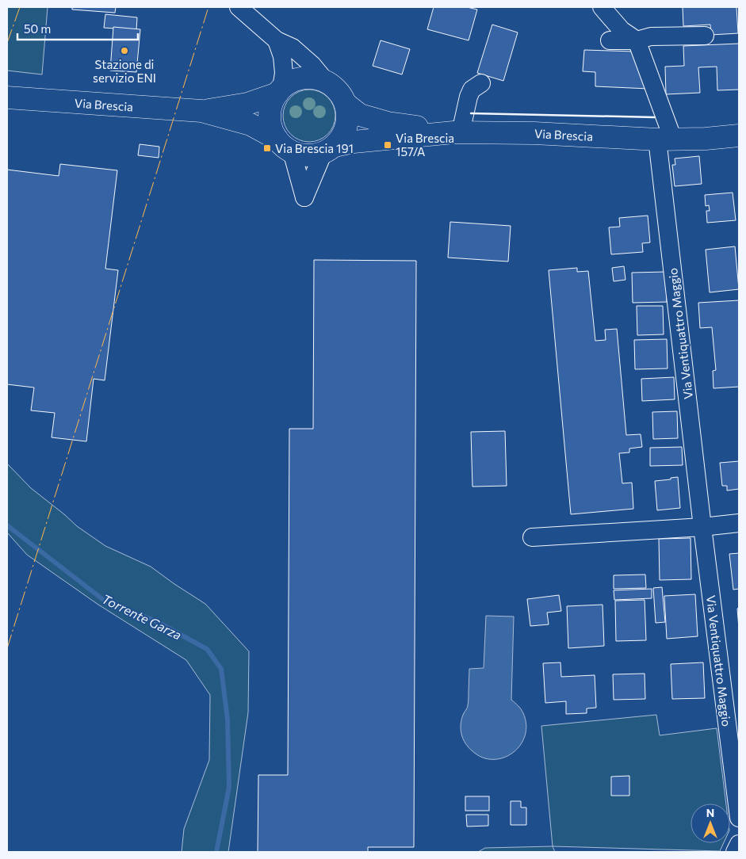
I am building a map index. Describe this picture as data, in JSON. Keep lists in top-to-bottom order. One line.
{"streets":{"main road":["Via Brescia"],"street":["Via Ventiquattro Maggio"]},"crossings":[["Via Brescia","Via Ventiquattro Maggio"]],"water":["Torrente Garza"],"places":{"other":["Stazione di servizio ENI"],"transit":["Via Brescia 157/A","Via Brescia 191"]},"scale_bar":"50 m","north":"top"}
